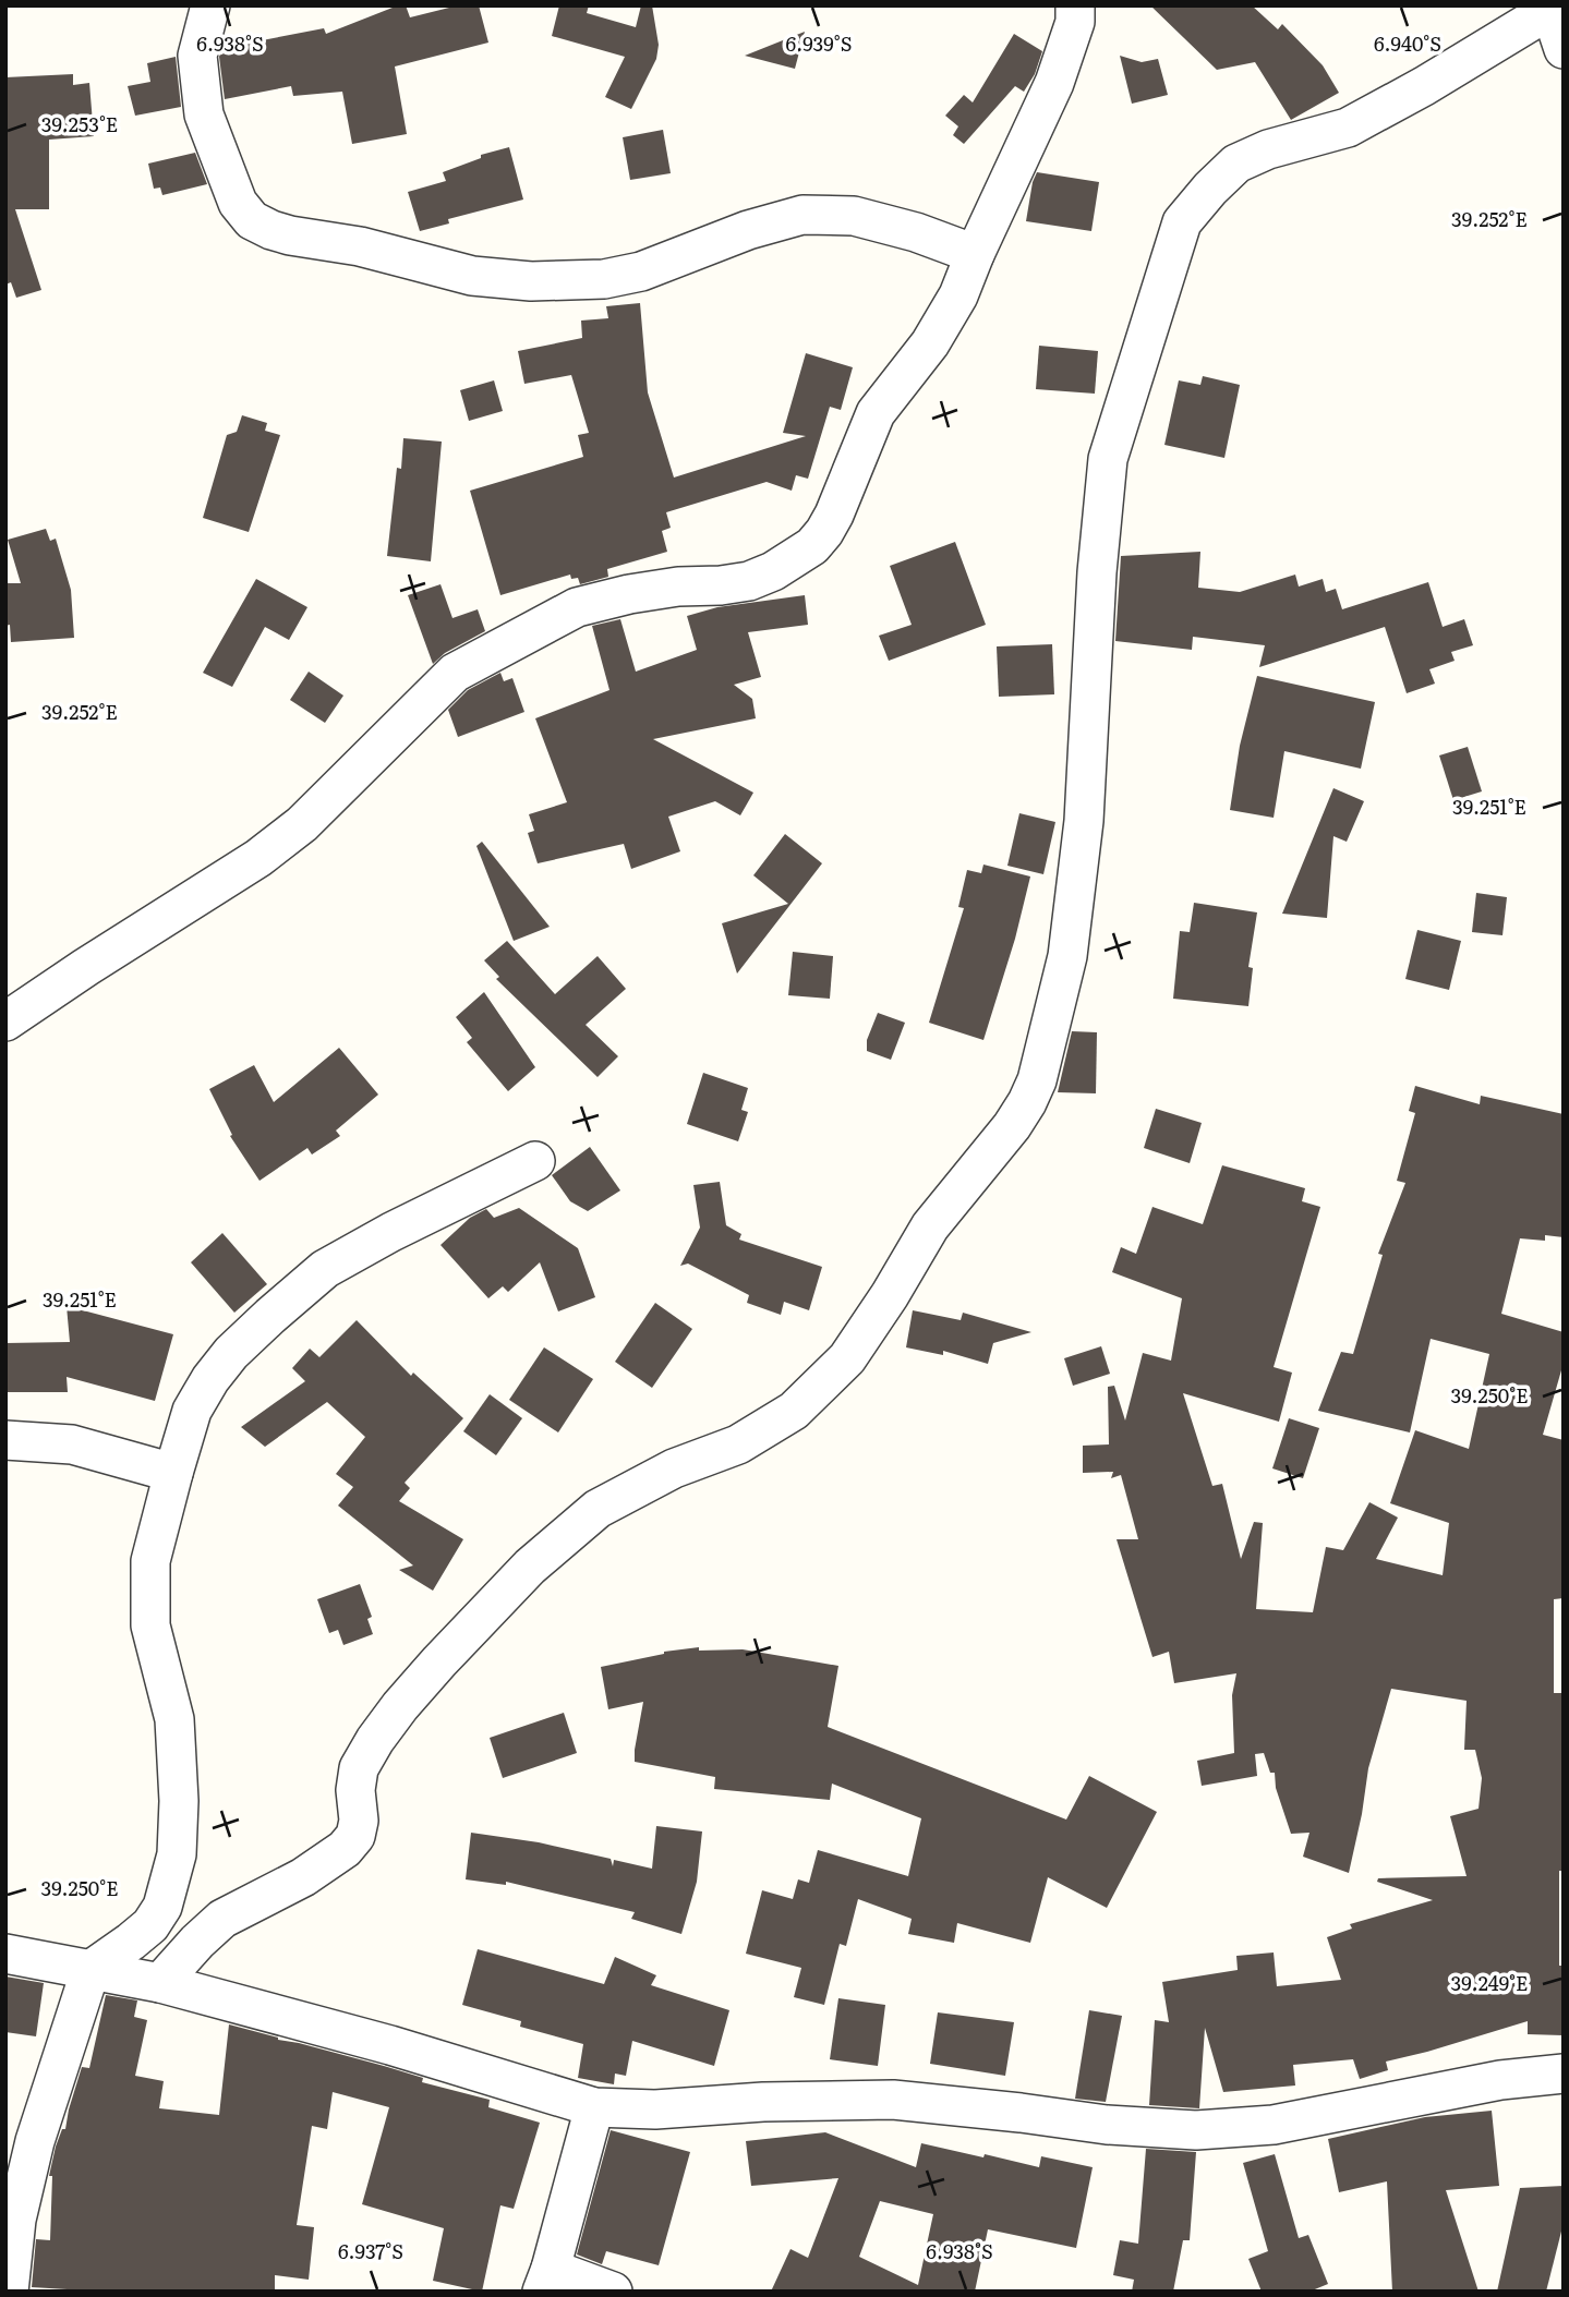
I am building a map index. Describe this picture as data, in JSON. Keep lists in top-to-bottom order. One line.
{"coordinates":["6.938°S","6.939°S","6.940°S","39.253°E","39.252°E","39.251°E","39.250°E","39.249°E","6.937°S"]}
